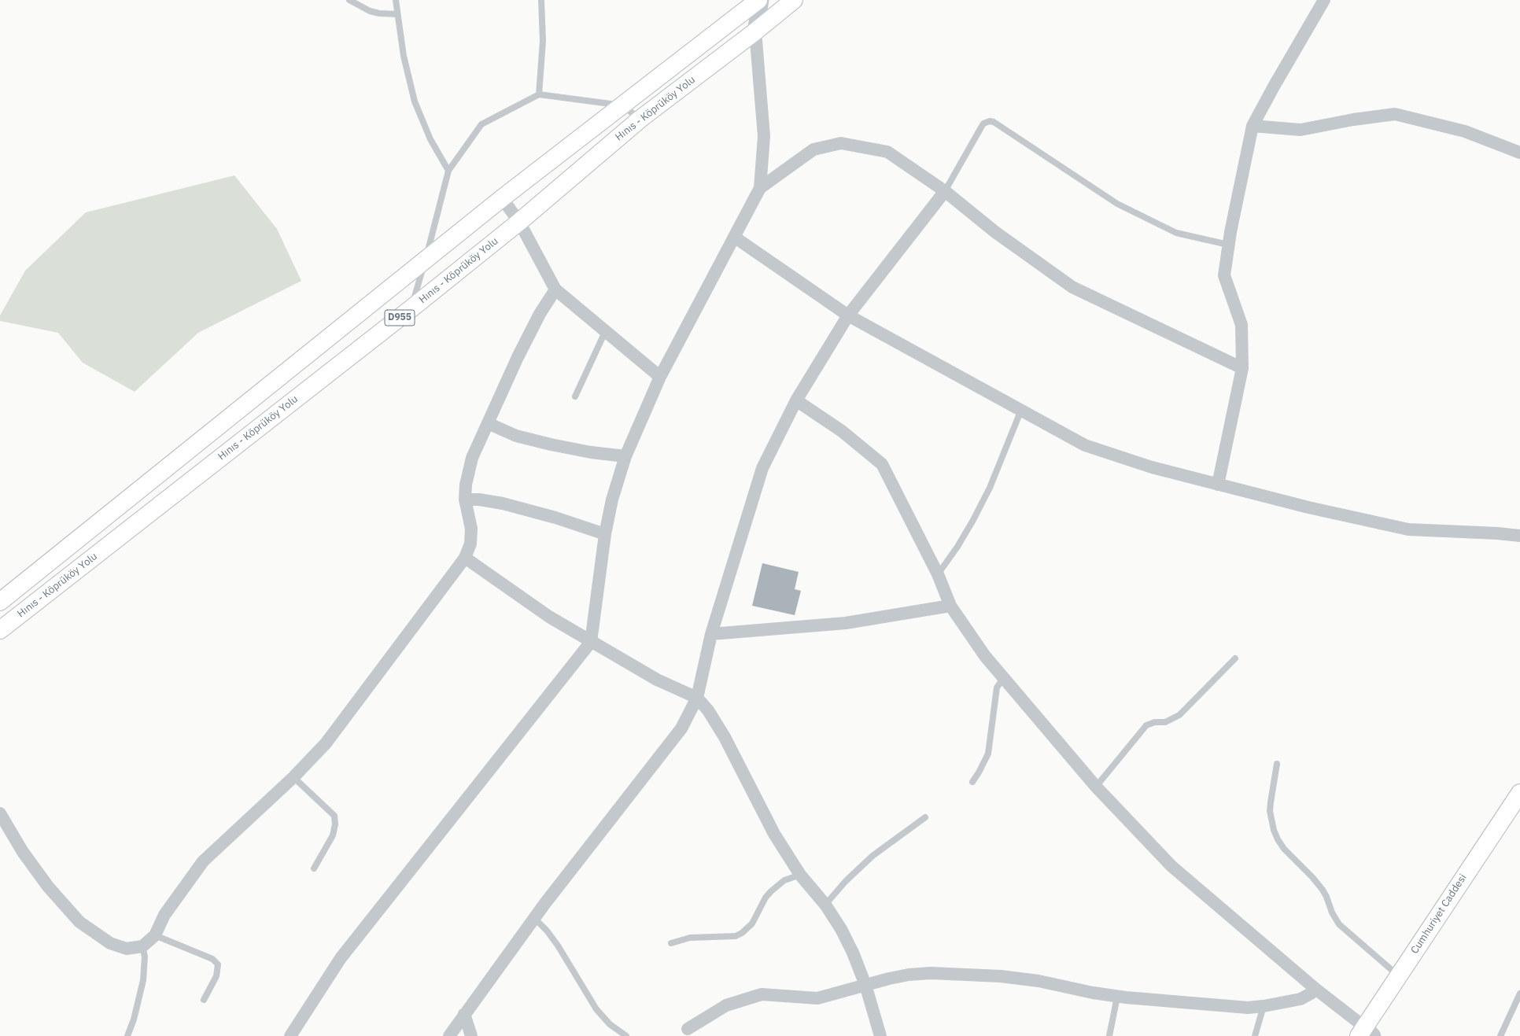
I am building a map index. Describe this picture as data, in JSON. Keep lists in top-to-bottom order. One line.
{"streets":{"main road":["Hınıs - Köprüköy Yolu","D955","Cumhuriyet Caddesi"]}}
